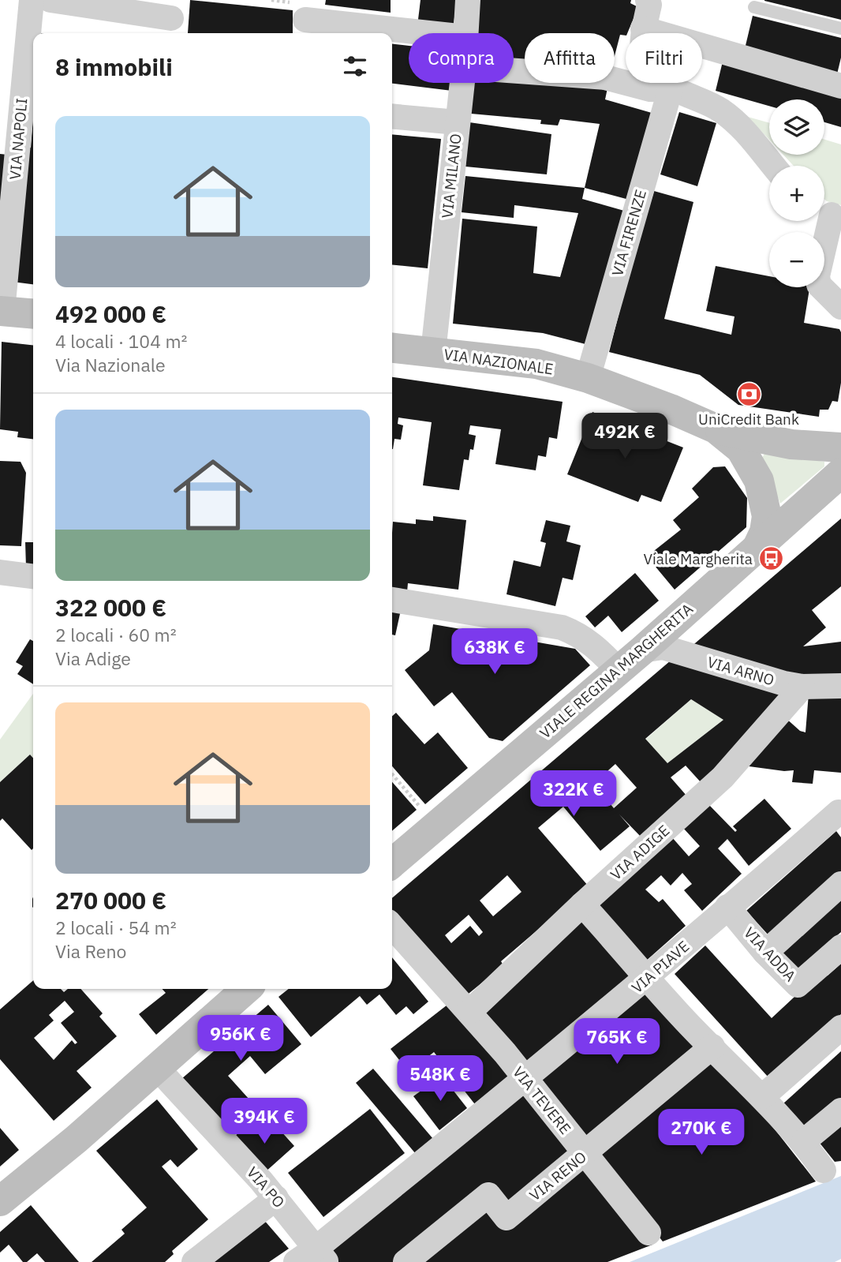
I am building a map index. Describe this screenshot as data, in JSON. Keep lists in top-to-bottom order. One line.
{"streets":{"main road":["VIA NAZIONALE","VIALE REGINA MARGHERITA"],"street":["VIA NAPOLI","VIA MILANO","VIA FIRENZE","VIA ARNO","VIA ADIGE","VIA ADDA","VIA PIAVE","VIA TEVERE","VIA RENO","VIA PO"]},"crossings":[["VIA MILANO","VIA NAZIONALE"],["VIA FIRENZE","VIA NAZIONALE"],["VIALE REGINA MARGHERITA","VIA ARNO"],["VIA ARNO","VIA ADIGE"],["VIA ADIGE","VIA TEVERE"],["VIA ADDA","VIA PIAVE"],["VIA PIAVE","VIA TEVERE"],["VIA PIAVE","VIA PO"],["VIA TEVERE","VIA RENO"]],"places":{"bank":["UniCredit Bank"],"bus stop":["Viale Margherita"]},"page":{"chip":["Compra","Affitta","Filtri"],"heading":"8 immobili","map_buttons":["+","−"],"list":[{"name":"492 000 €","note":"4 locali · 104 m² · Via Nazionale"},{"name":"322 000 €","note":"2 locali · 60 m² · Via Adige"},{"name":"270 000 €","note":"2 locali · 54 m² · Via Reno"}],"price":["492K €","638K €","322K €","956K €","765K €","548K €","394K €","270K €"]}}
